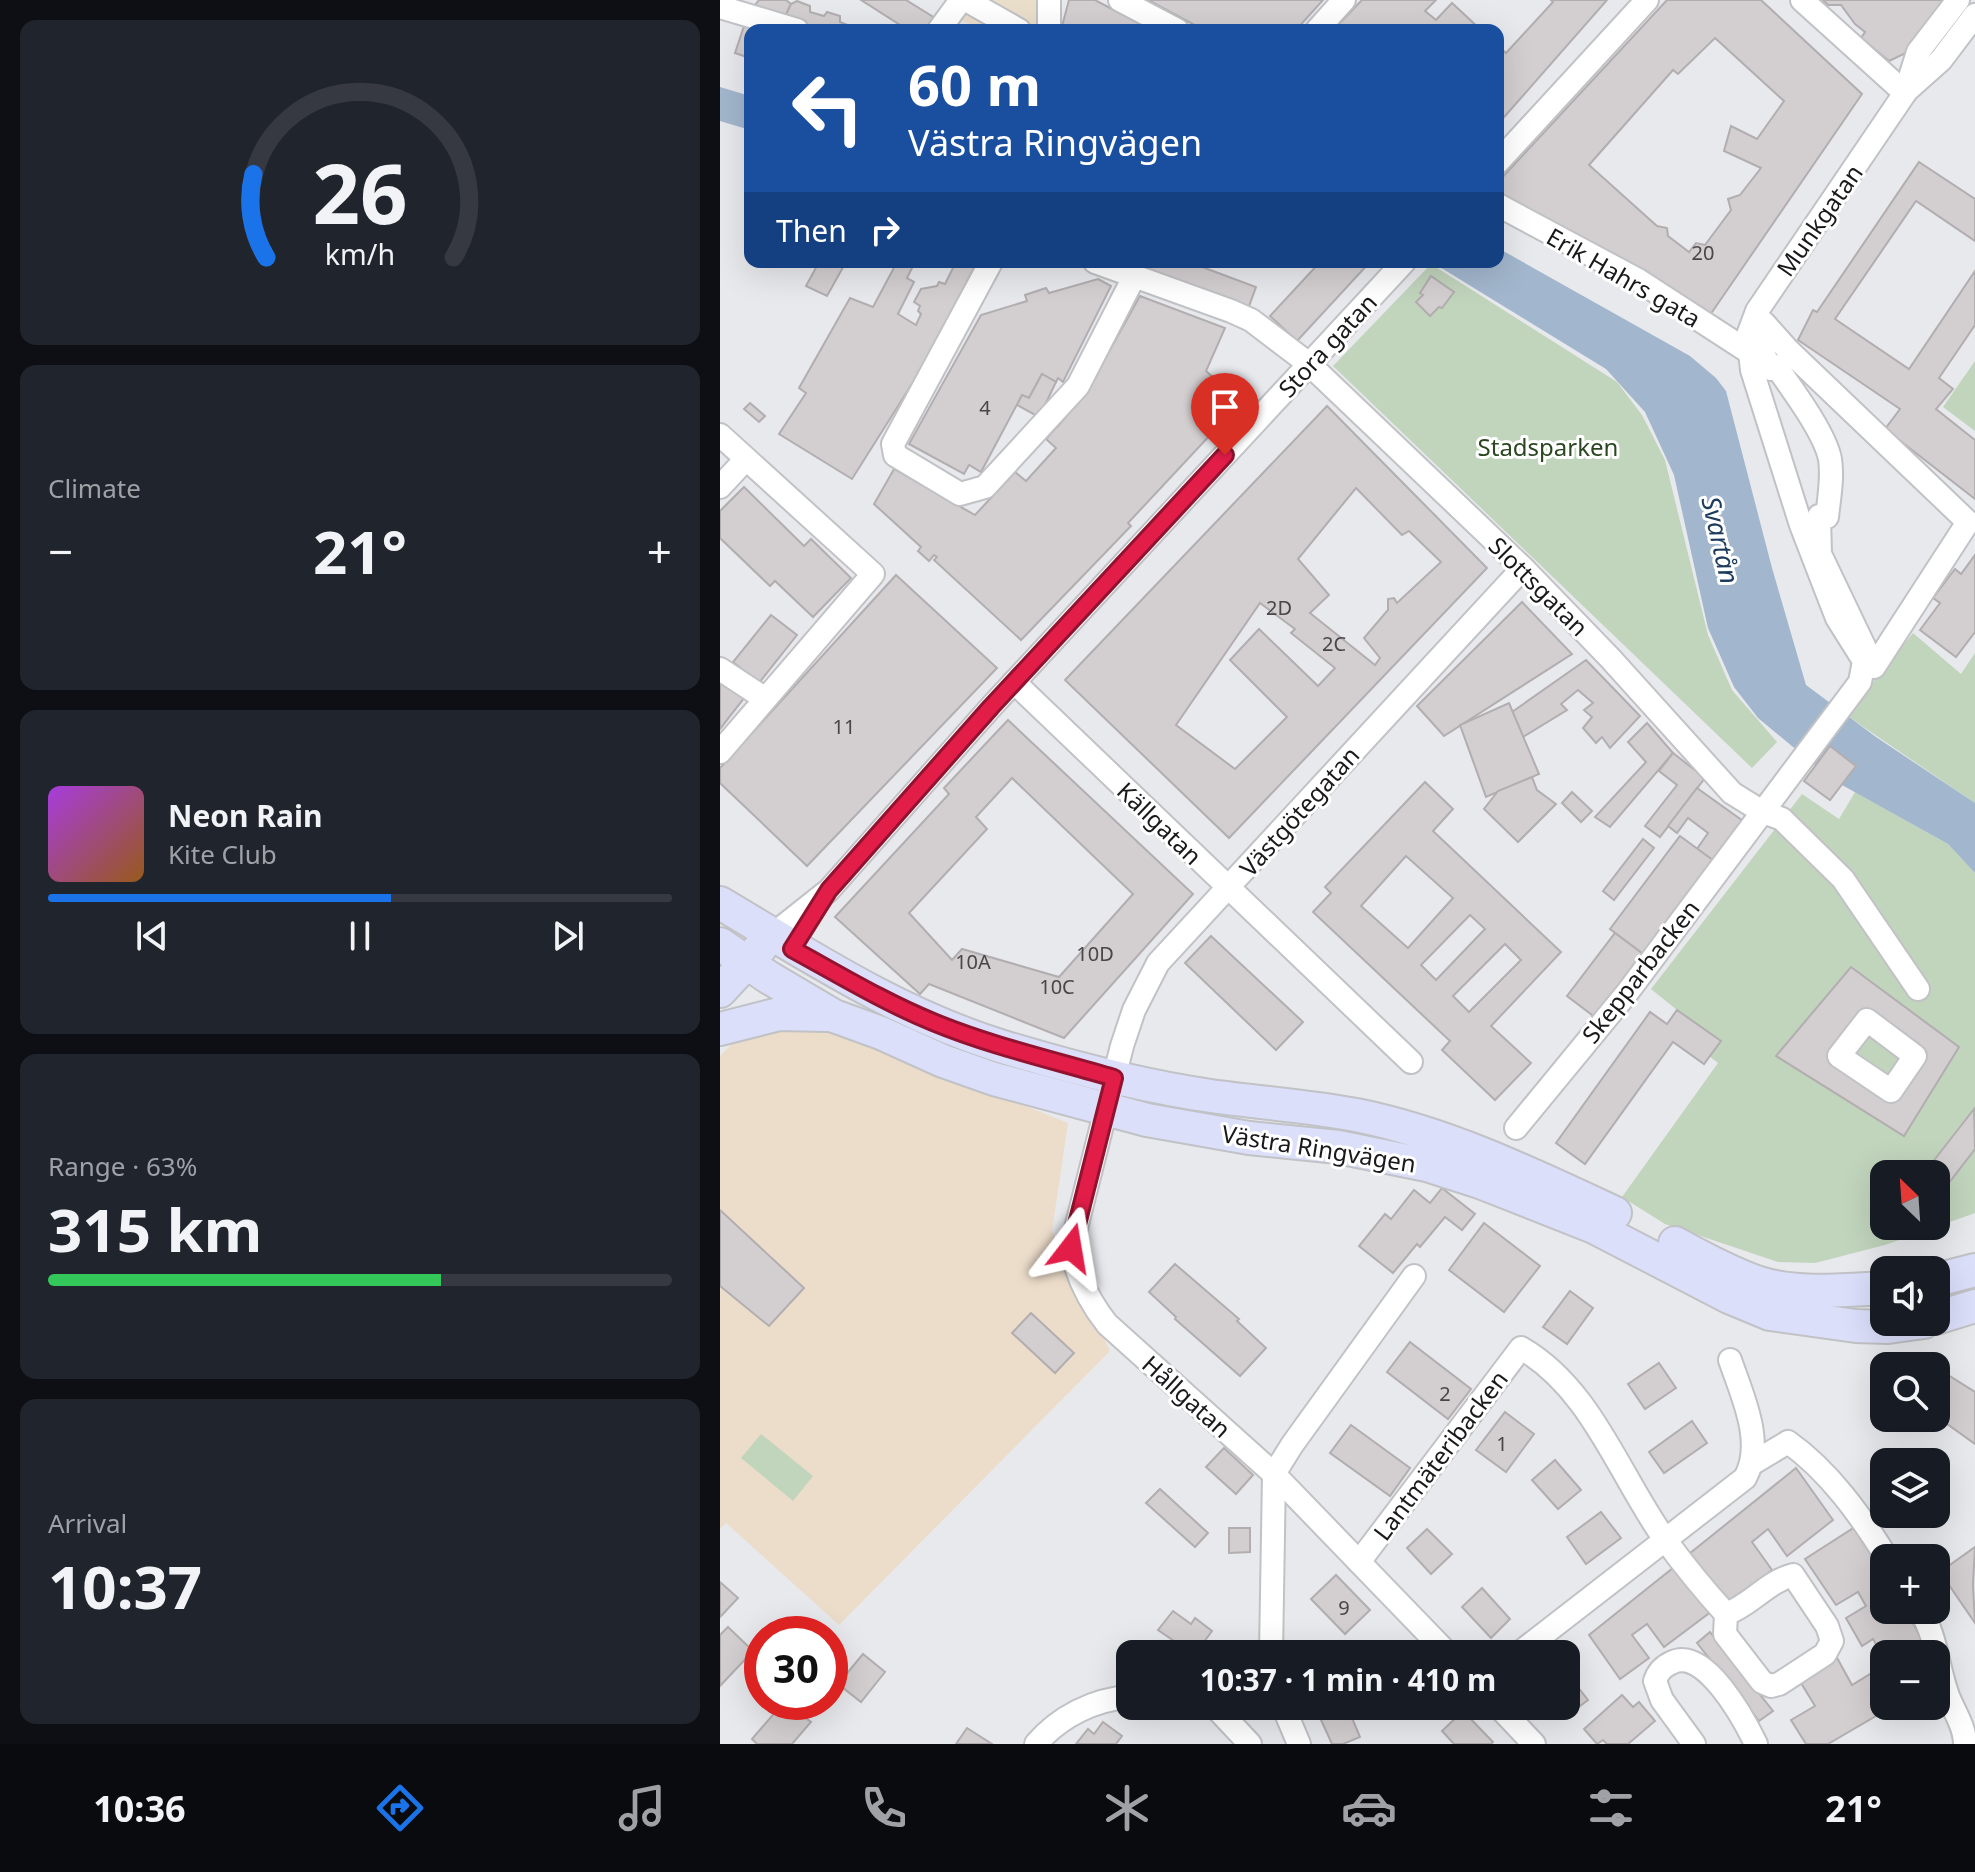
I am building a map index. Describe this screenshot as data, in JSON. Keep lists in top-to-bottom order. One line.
{"streets":{"main road":["Stora gatan","Västra Ringvägen"],"street":["Munkgatan","Erik Hahrs gata","Slottsgatan","Västgötegatan","Källgatan","Skepparbacken","Hållgatan","Lantmäteribacken"]},"crossings":[["Munkgatan","Erik Hahrs gata"],["Stora gatan","Slottsgatan"],["Stora gatan","Källgatan"],["Stora gatan","Västra Ringvägen"],["Slottsgatan","Västgötegatan"],["Slottsgatan","Skepparbacken"],["Västgötegatan","Källgatan"],["Västgötegatan","Västra Ringvägen"],["Västgötegatan","Hållgatan"],["Västra Ringvägen","Hållgatan"],["Hållgatan","Lantmäteribacken"]],"water":["Svartån"],"parks":["Stadsparken"],"house_numbers":["20","4","2D","2C","11","10D","10A","10C","2","1","9"],"north":"top left","page":{"turn":["60 m","Västra Ringvägen"],"then":"Then","tile":["Climate",["Range · 63%","315 km"],["Arrival","10:37"]],"heat":["−","21°","+"],"song":["Neon Rain","Kite Club"],"map_buttons":["+","−"],"limit":"30","trip":"10:37 · 1 min · 410 m","tabs":["10:36","21°"],"gauge":["26","km/h"]}}
